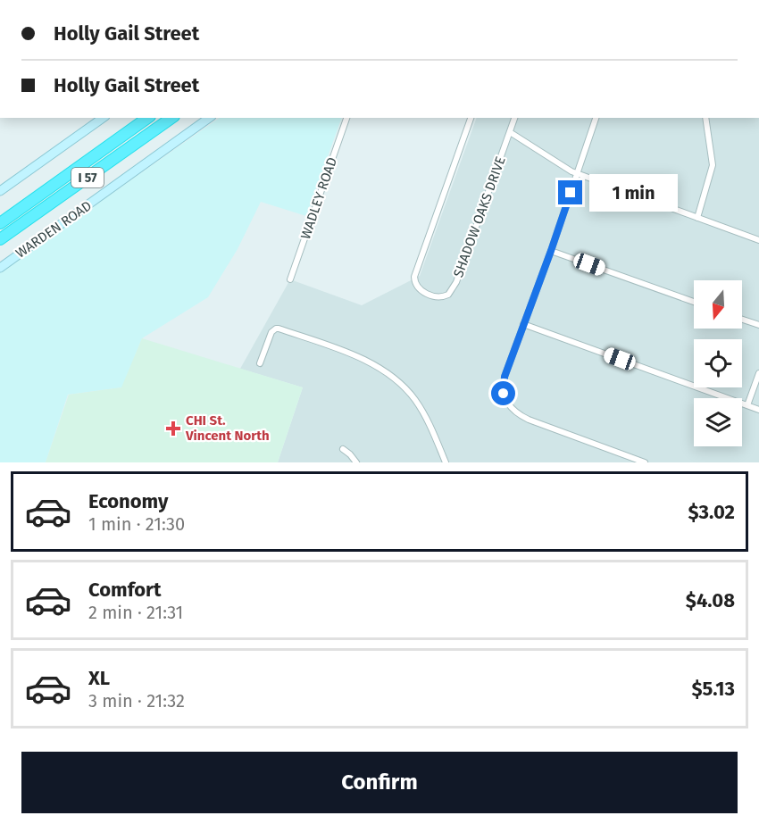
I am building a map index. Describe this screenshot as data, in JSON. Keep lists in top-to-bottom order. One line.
{"streets":{"highway":["I 57"],"main road":["WARDEN ROAD"],"street":["WADLEY ROAD","SHADOW OAKS DRIVE"]},"places":{"health":["CHI St. Vincent North"]},"north":"bottom","page":{"banner":["Holly Gail Street","Holly Gail Street"],"bubble":"1 min","list":[{"name":"Economy","note":"1 min · 21:30","value":"$3.02"},{"name":"Comfort","note":"2 min · 21:31","value":"$4.08"},{"name":"XL","note":"3 min · 21:32","value":"$5.13"}],"buttons":"Confirm"}}
